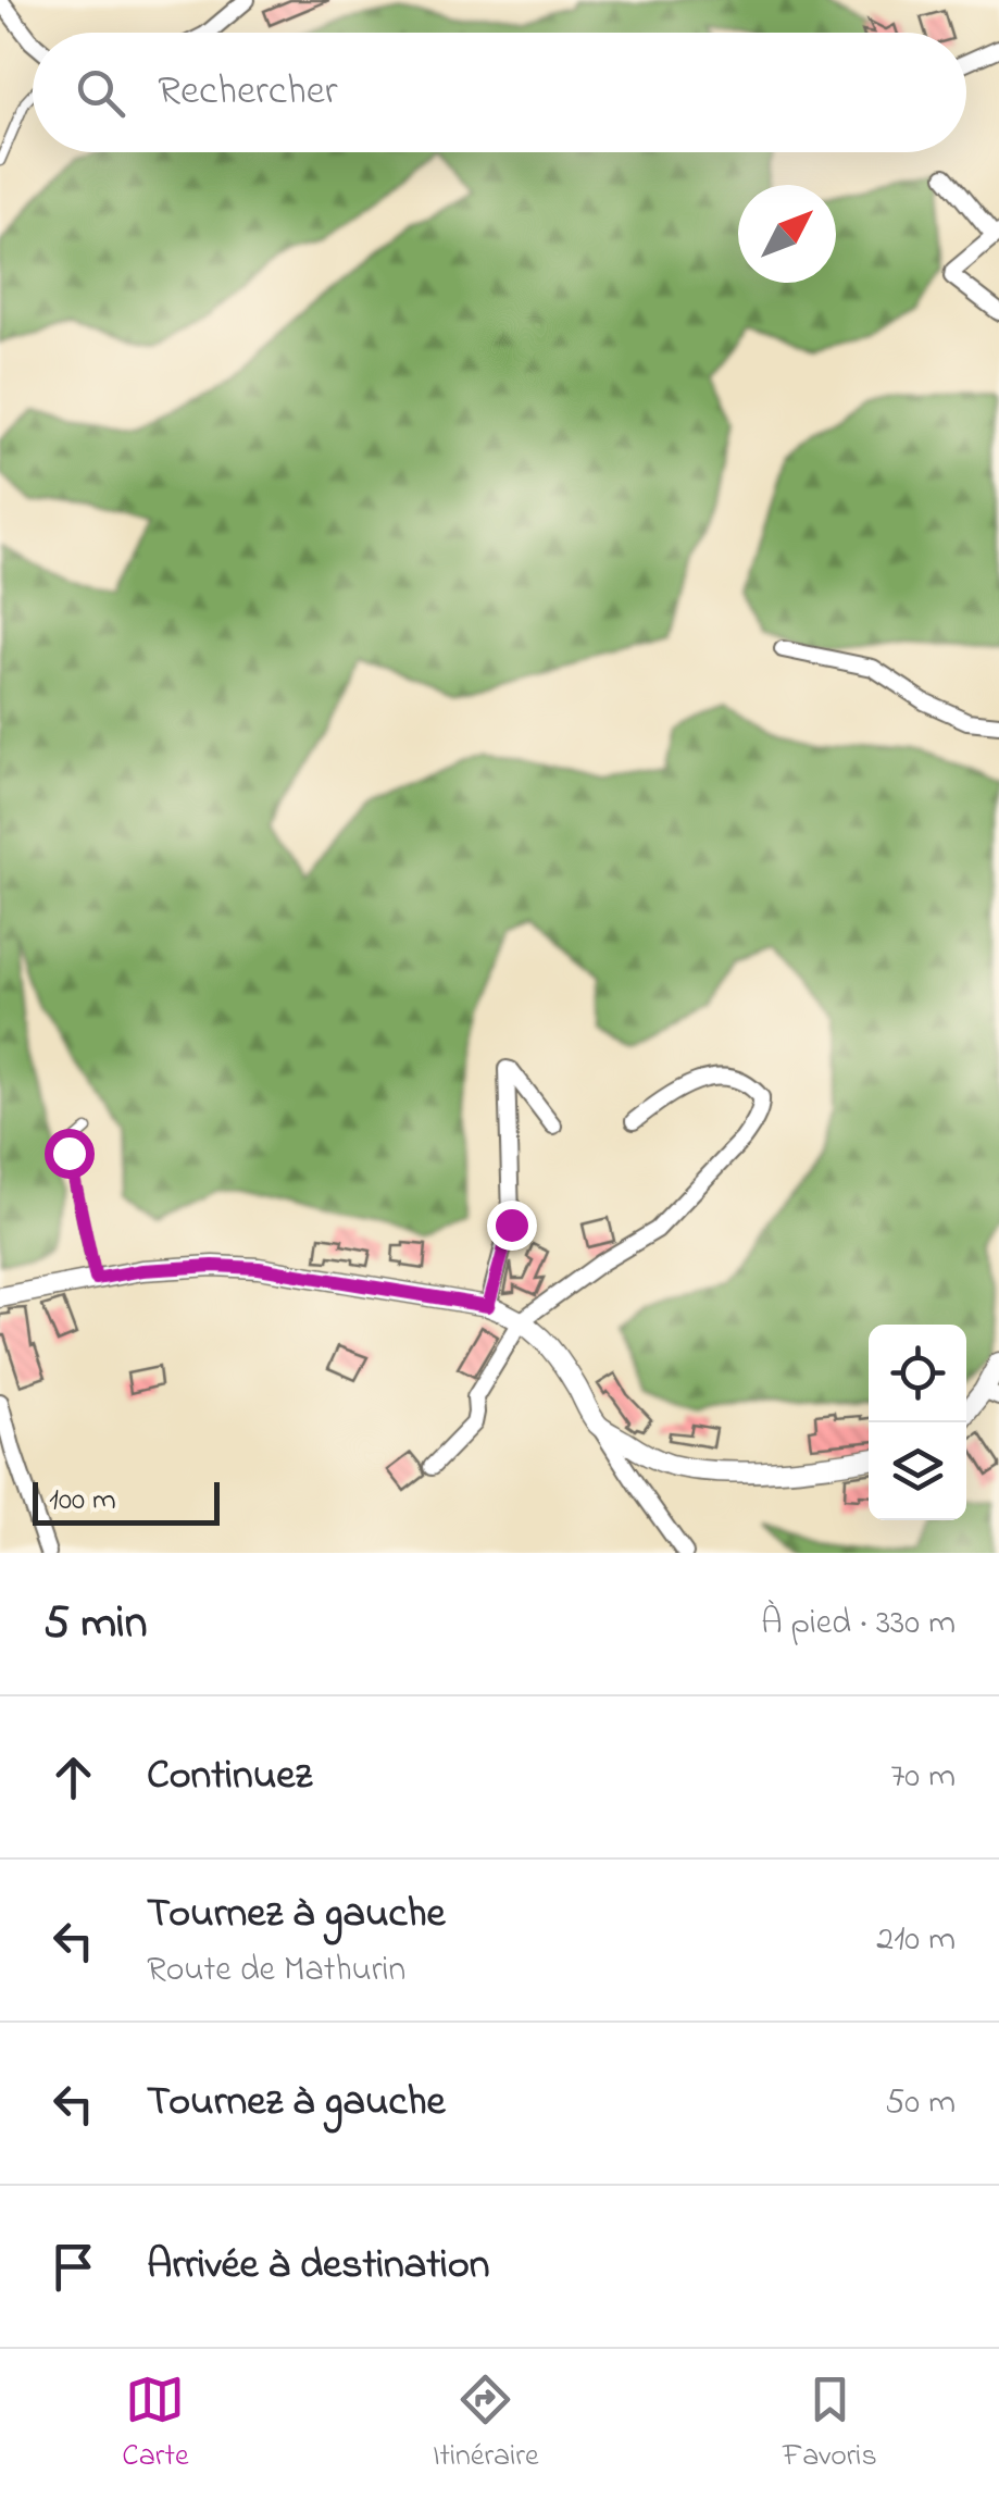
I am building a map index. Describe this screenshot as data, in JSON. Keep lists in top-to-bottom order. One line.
{"scale_bar":"100 m","north":"top right","page":{"search":"Rechercher","scale":"100 m","heading":["5 min","À pied · 330 m"],"list":[["Continuez","70 m"],["Tournez à gauche","Route de Mathurin","210 m"],["Tournez à gauche","50 m"],"Arrivée à destination"],"nav":["Carte","Itinéraire","Favoris"]}}
